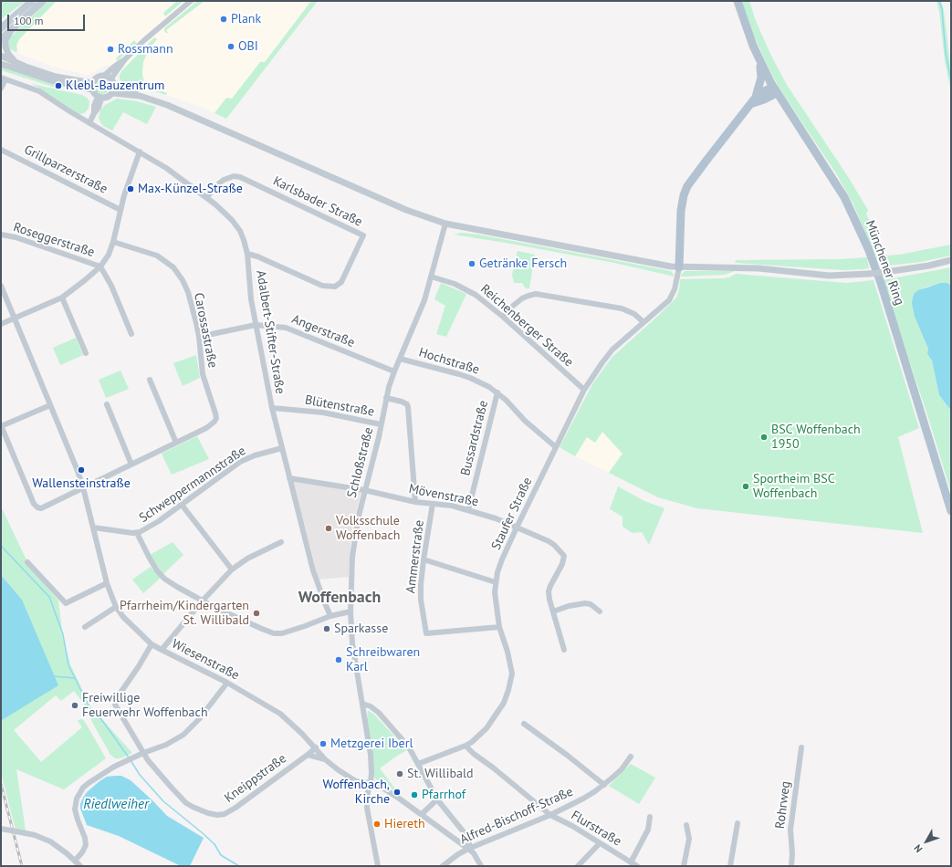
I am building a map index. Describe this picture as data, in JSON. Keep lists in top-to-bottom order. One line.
{"streets":{"main road":["Münchener Ring"],"street":["Grillparzerstraße","Karlsbader Straße","Roseggerstraße","Reichenberger Straße","Carossastraße","Angerstraße","Adalbert-Stifter-Straße","Hochstraße","Blütenstraße","Bussardstraße","Schloßstraße","Schweppermannstraße","Mövenstraße","Staufer Straße","Ammerstraße","Wiesenstraße","Kneippstraße","Rohrweg","Alfred-Bischoff-Straße","Flurstraße"]},"crossings":[["Karlsbader Straße","Adalbert-Stifter-Straße"],["Reichenberger Straße","Schloßstraße"],["Reichenberger Straße","Staufer Straße"],["Carossastraße","Angerstraße"],["Carossastraße","Wiesenstraße"],["Angerstraße","Adalbert-Stifter-Straße"],["Angerstraße","Schloßstraße"],["Adalbert-Stifter-Straße","Blütenstraße"],["Adalbert-Stifter-Straße","Schweppermannstraße"],["Adalbert-Stifter-Straße","Mövenstraße"],["Hochstraße","Bussardstraße"],["Hochstraße","Schloßstraße"],["Hochstraße","Staufer Straße"],["Blütenstraße","Schloßstraße"],["Bussardstraße","Mövenstraße"],["Schloßstraße","Mövenstraße"],["Schloßstraße","Wiesenstraße"],["Schweppermannstraße","Wiesenstraße"],["Mövenstraße","Staufer Straße"],["Mövenstraße","Ammerstraße"],["Staufer Straße","Ammerstraße"],["Staufer Straße","Flurstraße"],["Wiesenstraße","Kneippstraße"],["Wiesenstraße","Alfred-Bischoff-Straße"],["Alfred-Bischoff-Straße","Flurstraße"]],"districts":["Woffenbach"],"water":["Riedlweiher"],"places":["Plank","OBI","Rossmann","Klebl-Bauzentrum","Max-Künzel-Straße","Getränke Fersch","BSC Woffenbach 1950","Wallensteinstraße","Sportheim BSC Woffenbach","Volksschule Woffenbach","Pfarrheim/Kindergarten St. Willibald","Sparkasse","Schreibwaren Karl","Freiwillige Feuerwehr Woffenbach","Metzgerei Iberl","St. Willibald","Woffenbach, Kirche","Pfarrhof","Hiereth"],"scale_bar":"100 m","north":"bottom left"}
